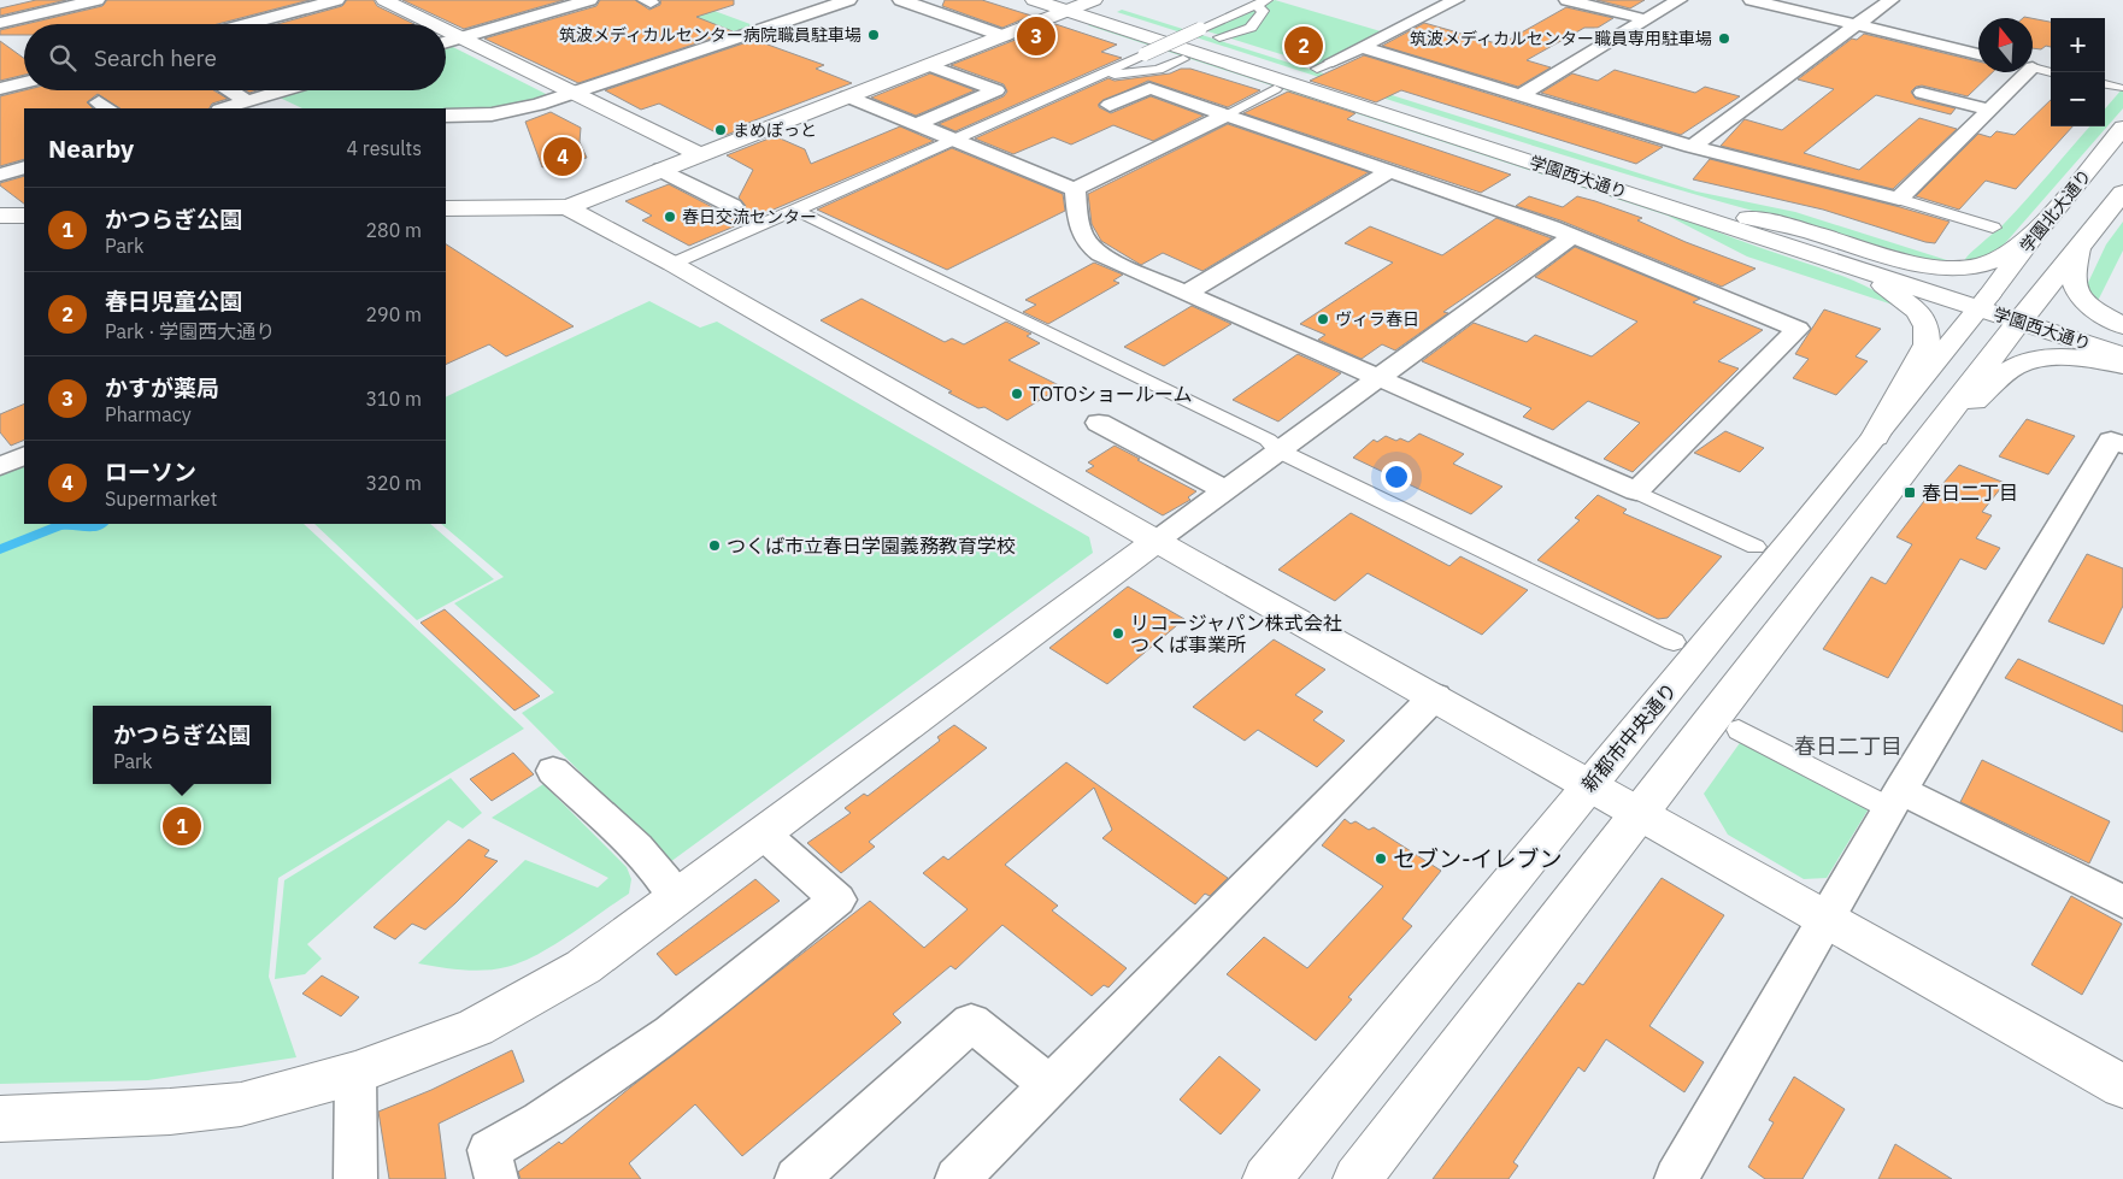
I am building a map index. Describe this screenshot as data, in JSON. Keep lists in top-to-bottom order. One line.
{"streets":{"main road":["学園西大通り","学園北大通り","新都市中央通り"]},"crossings":[["学園西大通り","学園北大通り"],["学園西大通り","新都市中央通り"],["学園北大通り","新都市中央通り"]],"districts":["春日二丁目"],"places":{"other":["筑波メディカルセンター病院職員駐車場","筑波メディカルセンター職員専用駐車場","まめぽっと","春日交流センター","ヴィラ春日","TOTOショールーム","つくば市立春日学園義務教育学校","リコージャパン株式会社 つくば事業所","セブン-イレブン"],"transit":["春日二丁目"]},"north":"top","page":{"pins":["3","2","4","1"],"map_buttons":["+","−"],"search":"Search here","heading":["Nearby","4 results"],"list":[{"mark":"1","name":"かつらぎ公園","note":"Park","value":"280 m"},{"mark":"2","name":"春日児童公園","note":"Park · 学園西大通り","value":"290 m"},{"mark":"3","name":"かすが薬局","note":"Pharmacy","value":"310 m"},{"mark":"4","name":"ローソン","note":"Supermarket","value":"320 m"}],"popup":["かつらぎ公園","Park"]}}
